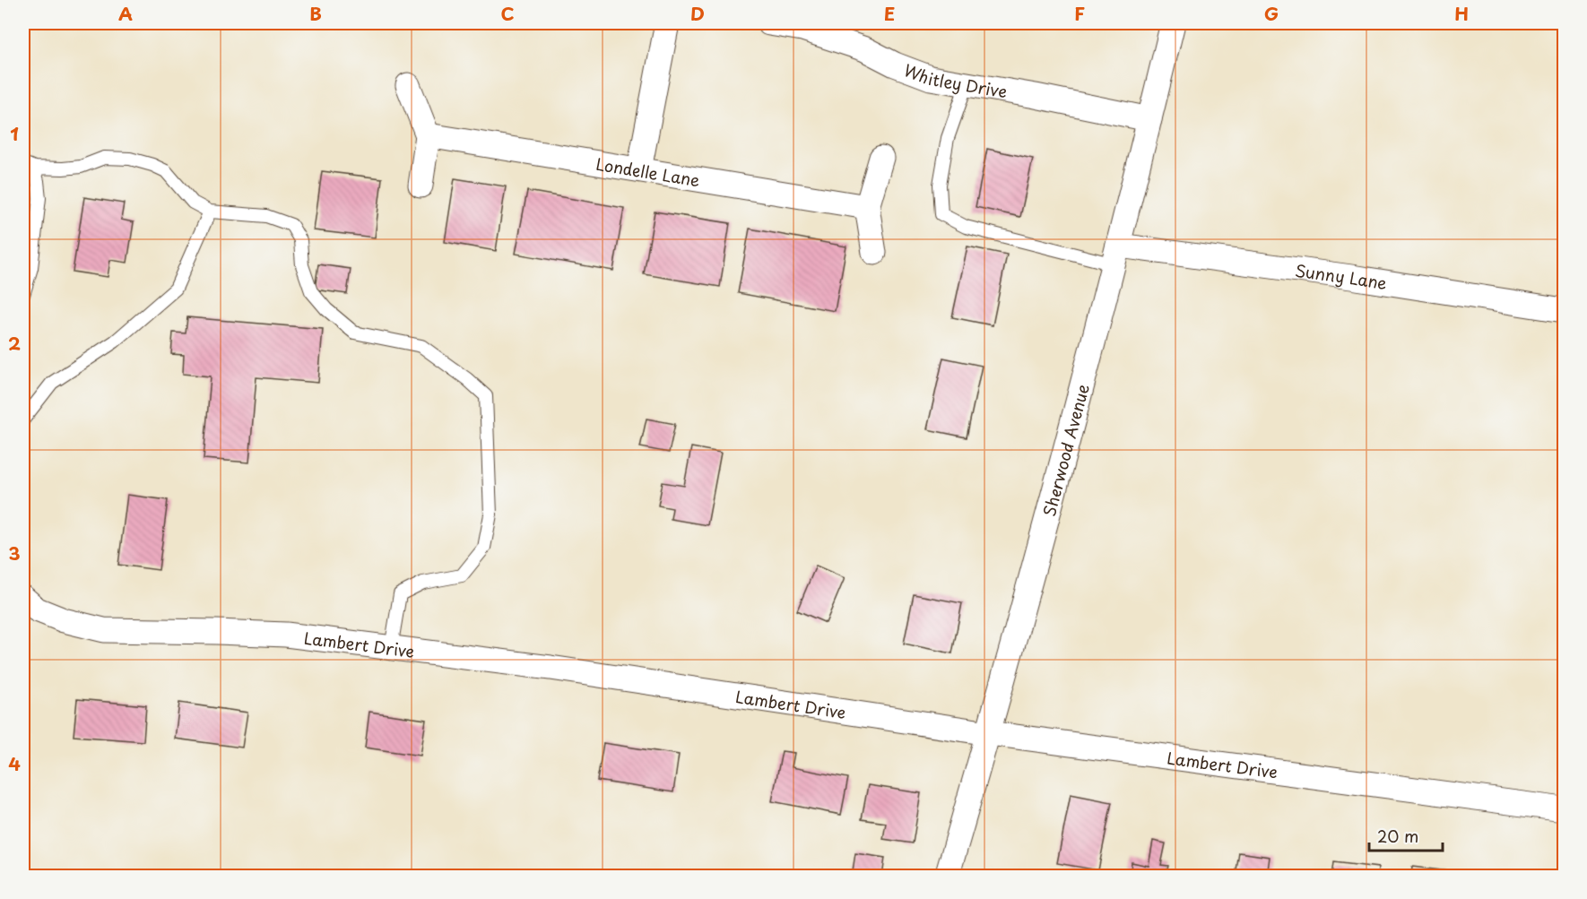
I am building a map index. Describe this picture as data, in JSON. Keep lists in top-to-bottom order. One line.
{"streets":{"street":["Whitley Drive","Londelle Lane","Sunny Lane","Sherwood Avenue","Lambert Drive"]},"crossings":[["Whitley Drive","Sherwood Avenue"],["Sunny Lane","Sherwood Avenue"],["Sherwood Avenue","Lambert Drive"]],"scale_bar":"20 m","grid":{"columns":["A","B","C","D","E","F","G","H"],"rows":["1","2","3","4"]}}
